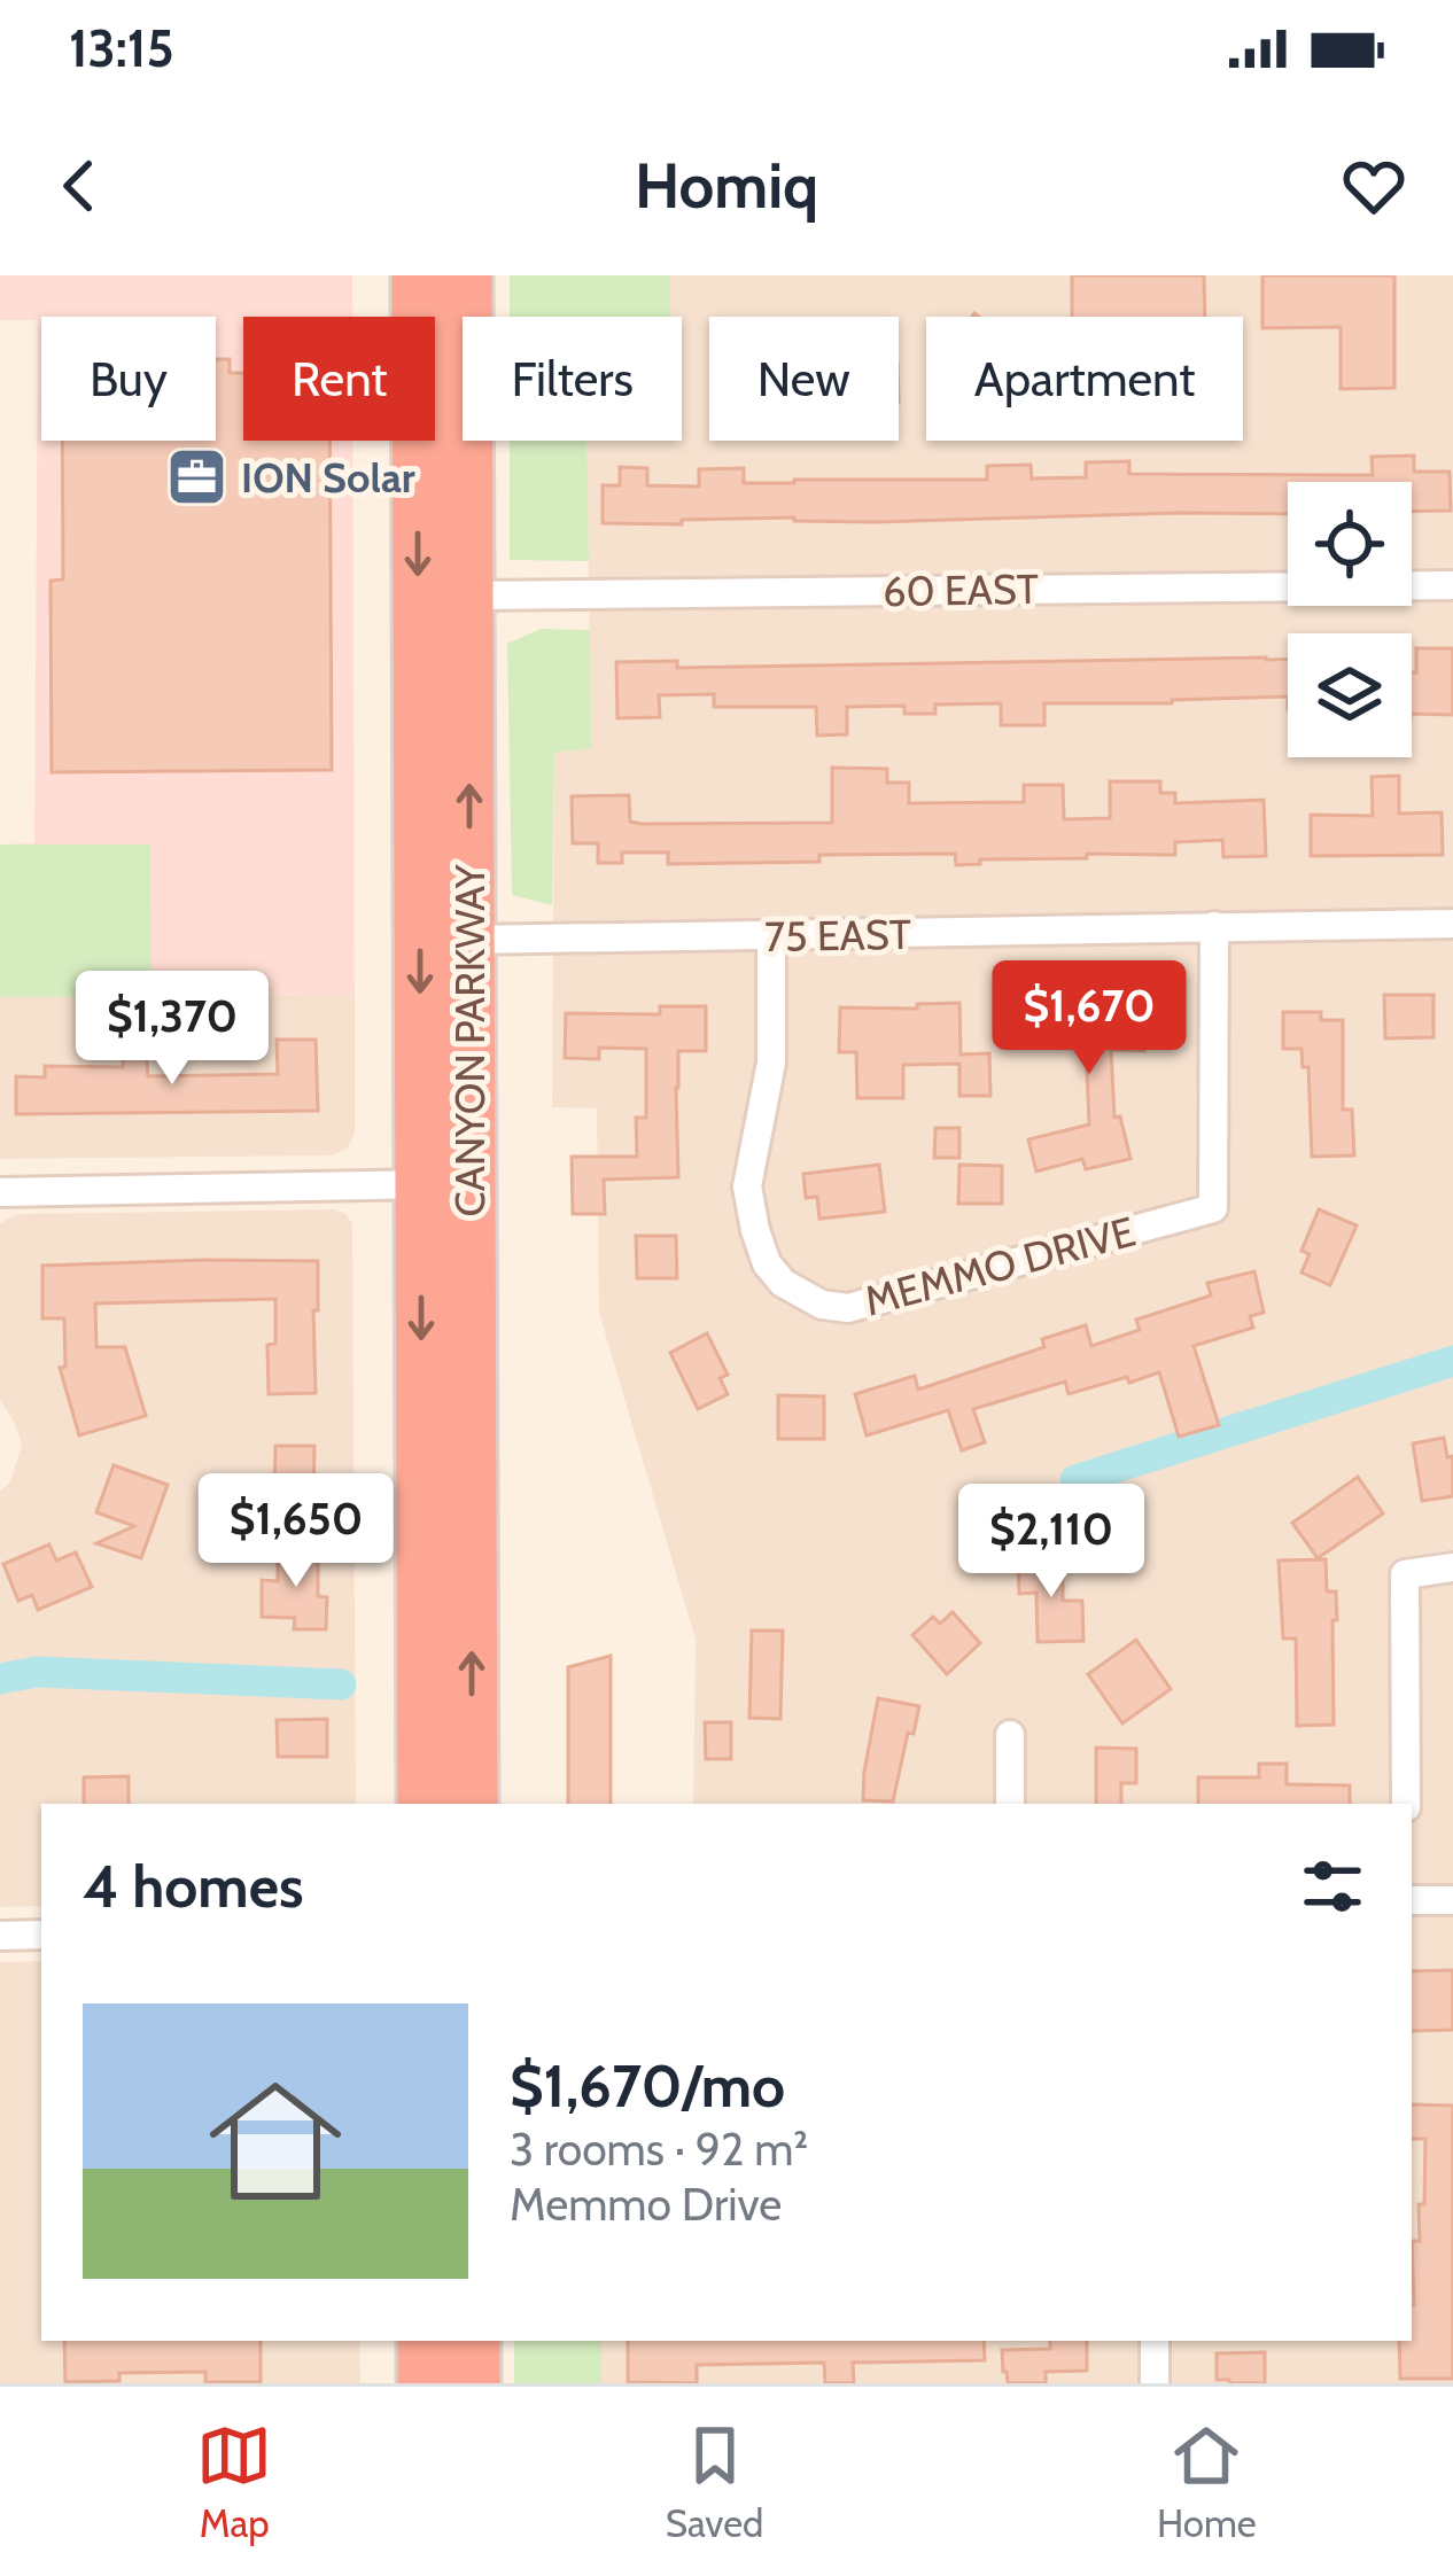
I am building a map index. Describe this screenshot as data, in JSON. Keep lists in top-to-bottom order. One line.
{"streets":{"highway":["CANYON PARKWAY"],"street":["60 EAST","75 EAST","MEMMO DRIVE"]},"crossings":[["60 EAST","CANYON PARKWAY"],["75 EAST","CANYON PARKWAY"],["75 EAST","MEMMO DRIVE"]],"places":{"office":["ION Solar"]},"page":{"status":"13:15","header":"Homiq","chip":["Buy","Rent","Filters","New","Apartment"],"price":["$1,670","$1,370","$1,650","$2,110"],"heading":"4 homes","list":[{"name":"$1,670/mo","note":"3 rooms · 92 m² · Memmo Drive"}],"tabs":["Map","Saved","Home"]}}
